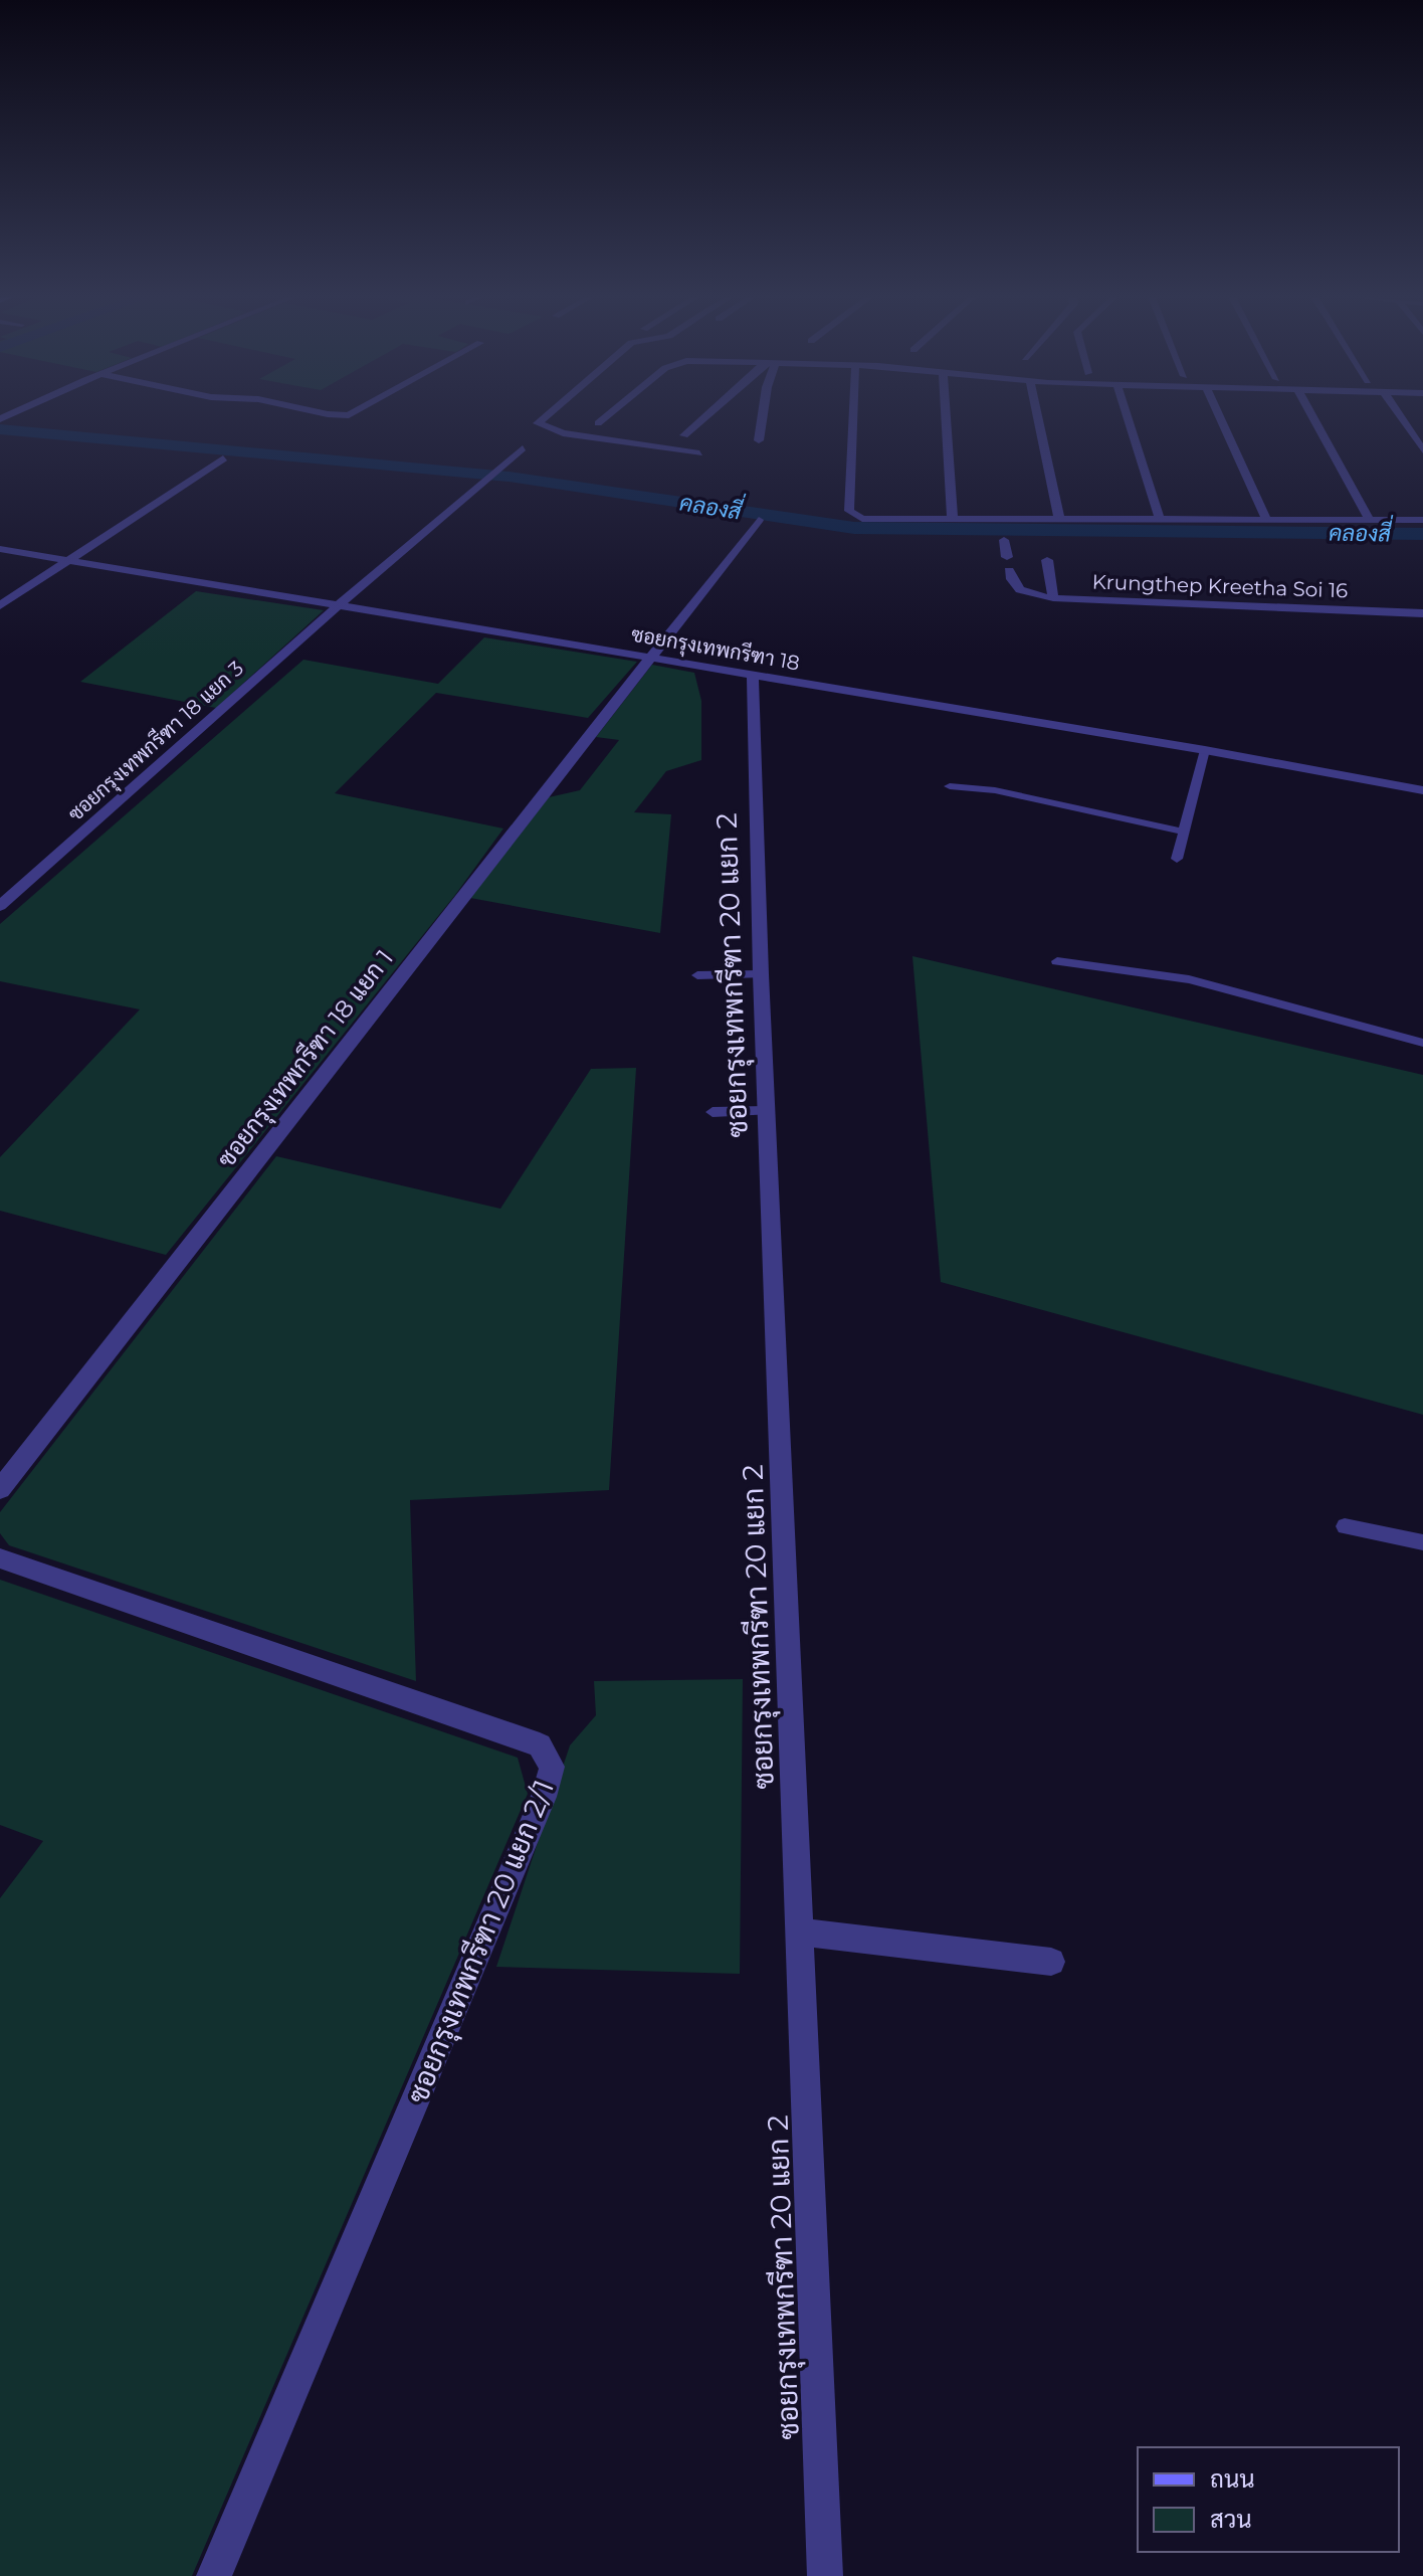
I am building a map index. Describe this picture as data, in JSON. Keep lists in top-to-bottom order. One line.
{"streets":{"street":["Krungthep Kreetha Soi 16","ซอยกรุงเทพกรีฑา 18","ซอยกรุงเทพกรีฑา 18 แยก 3","ซอยกรุงเทพกรีฑา 20 แยก 2","ซอยกรุงเทพกรีฑา 18 แยก 1","ซอยกรุงเทพกรีฑา 20 แยก 2/1"]},"crossings":[["ซอยกรุงเทพกรีฑา 18","ซอยกรุงเทพกรีฑา 18 แยก 3"],["ซอยกรุงเทพกรีฑา 18","ซอยกรุงเทพกรีฑา 20 แยก 2"],["ซอยกรุงเทพกรีฑา 18","ซอยกรุงเทพกรีฑา 18 แยก 1"]],"water":["คลองสี่"],"legend":["ถนน","สวน"]}
